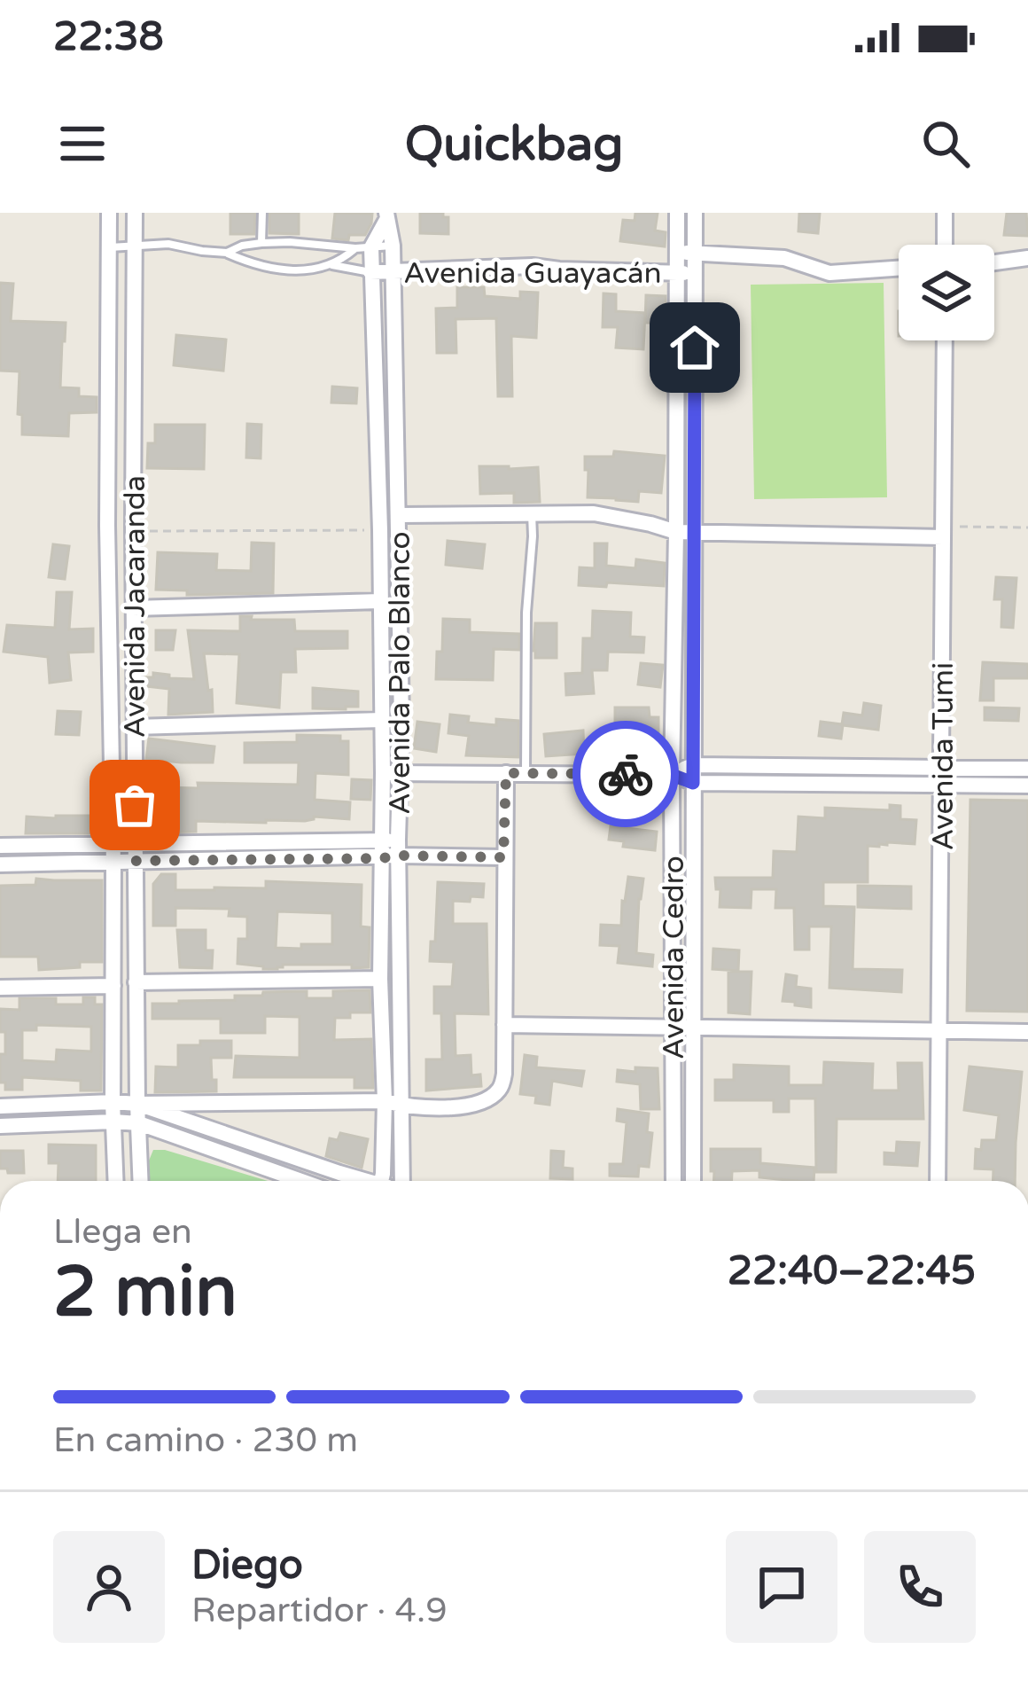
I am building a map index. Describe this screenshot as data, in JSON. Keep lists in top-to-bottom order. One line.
{"streets":{"street":["Avenida Guayacán","Avenida Jacaranda","Avenida Palo Blanco","Avenida Tumi","Avenida Cedro"]},"crossings":[["Avenida Guayacán","Avenida Palo Blanco"],["Avenida Guayacán","Avenida Cedro"]],"page":{"status":"22:38","header":"Quickbag","heading":["2 min","Llega en","22:40–22:45"],"panel":["Diego","Repartidor · 4.9"],"bar":"En camino · 230 m"}}
